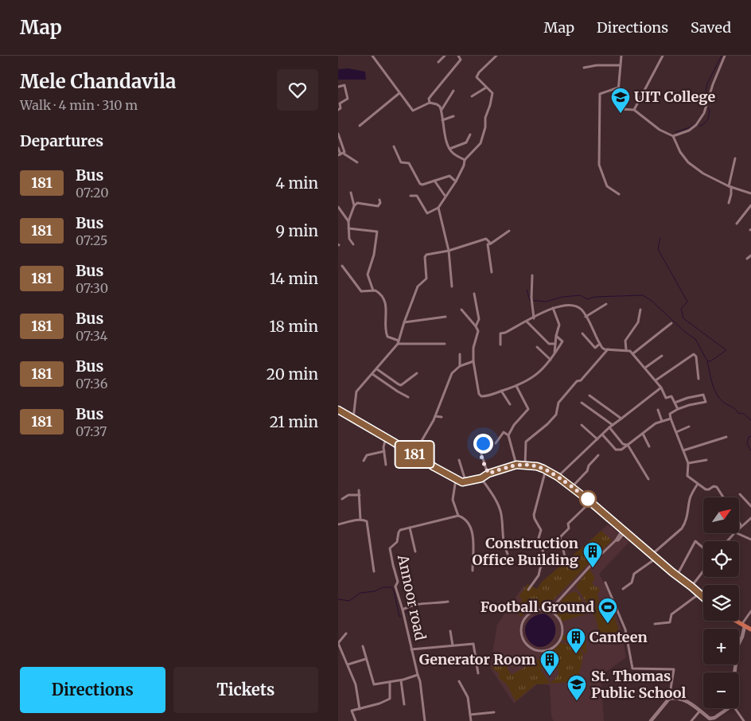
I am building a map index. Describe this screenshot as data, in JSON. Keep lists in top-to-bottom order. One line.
{"streets":{"street":["Annoor road"]},"places":{"school or university":["UIT College","St. Thomas Public School"],"building":["Construction Office Building","Canteen","Generator Room"],"sports":["Football Ground"]},"lines":["bus line 181"],"north":"top right","page":{"header":"Map","nav":["Map","Directions","Saved"],"heading":[["Mele Chandavila","Walk · 4 min · 310 m"],"Departures"],"on_map":"181","list":[{"mark":"181","name":"Bus","note":"07:20","value":"4 min"},{"mark":"181","name":"Bus","note":"07:25","value":"9 min"},{"mark":"181","name":"Bus","note":"07:30","value":"14 min"},{"mark":"181","name":"Bus","note":"07:34","value":"18 min"},{"mark":"181","name":"Bus","note":"07:36","value":"20 min"},{"mark":"181","name":"Bus","note":"07:37","value":"21 min"}],"map_buttons":["+","−"],"buttons":["Directions","Tickets"]}}
